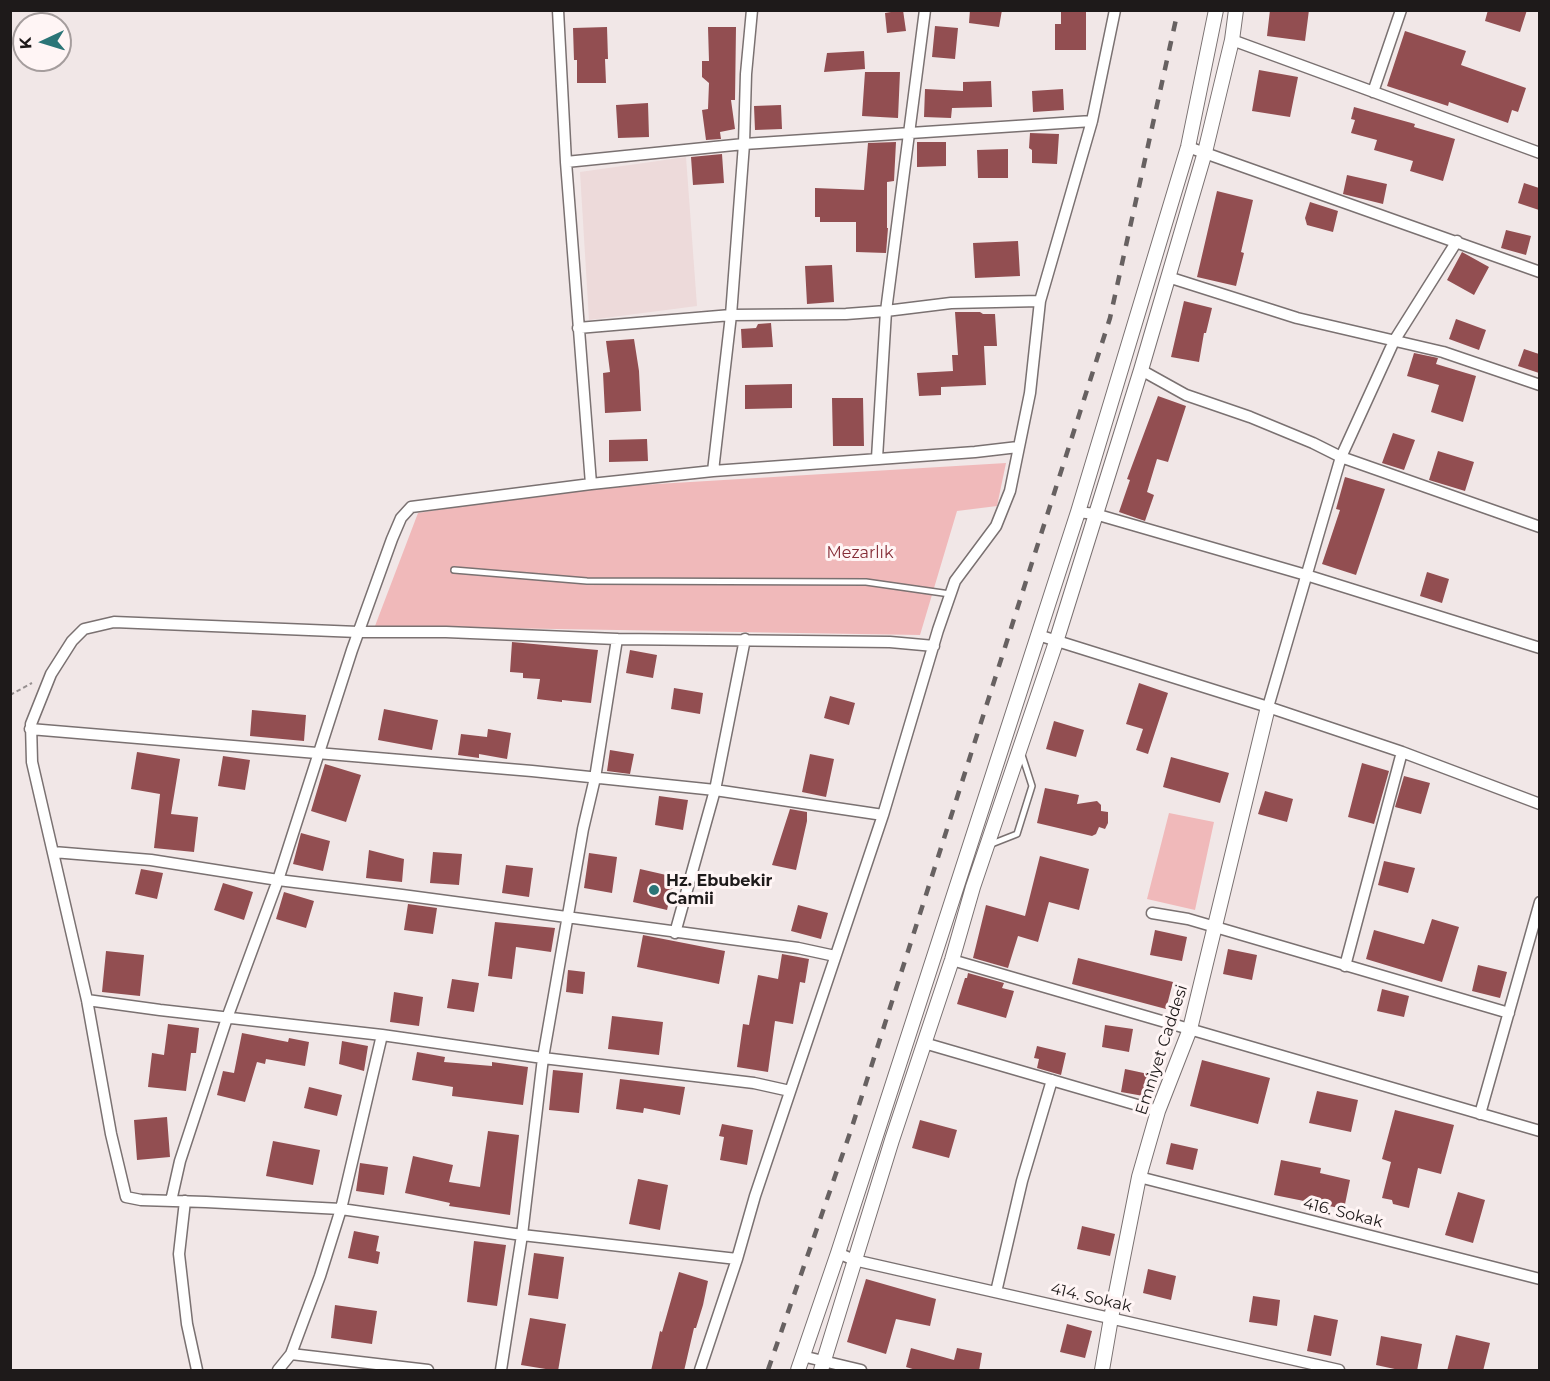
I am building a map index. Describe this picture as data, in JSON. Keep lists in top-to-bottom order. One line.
{"streets":{"street":["Emniyet Caddesi","416. Sokak","414. Sokak"]},"crossings":[["Emniyet Caddesi","416. Sokak"],["Emniyet Caddesi","414. Sokak"]],"parks":["Mezarlık"],"places":["Hz. Ebubekir Camii"],"north":"left"}
